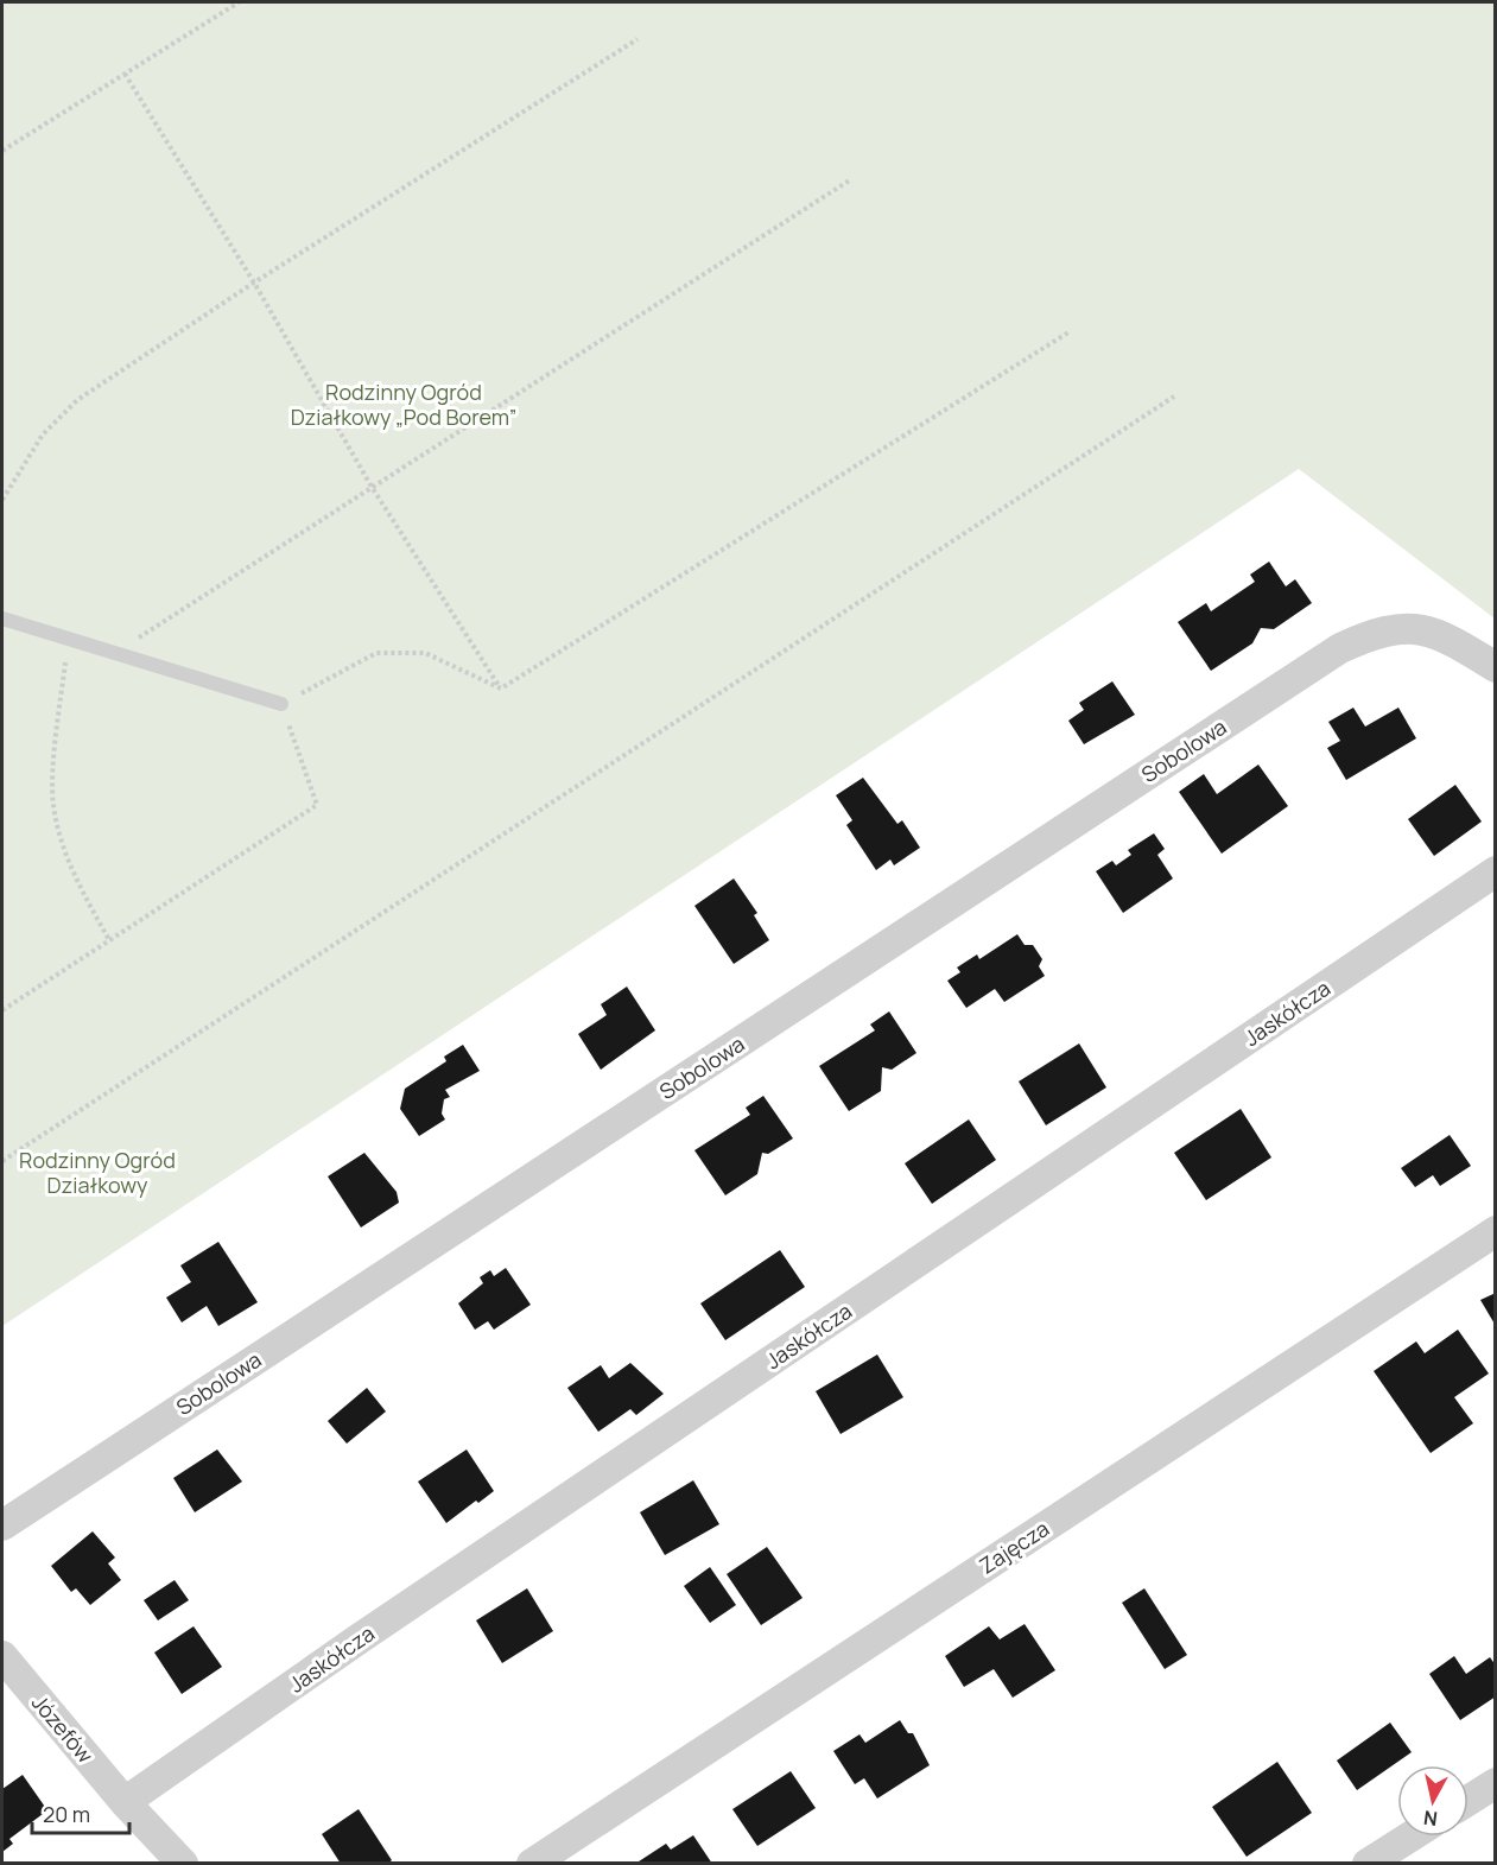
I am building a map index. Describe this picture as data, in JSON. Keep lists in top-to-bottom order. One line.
{"streets":{"street":["Sobolowa","Jaskółcza","Zajęcza","Józefów"]},"crossings":[["Jaskółcza","Józefów"]],"parks":["Rodzinny Ogród Działkowy „Pod Borem”","Rodzinny Ogród Działkowy"],"scale_bar":"20 m","north":"bottom"}
